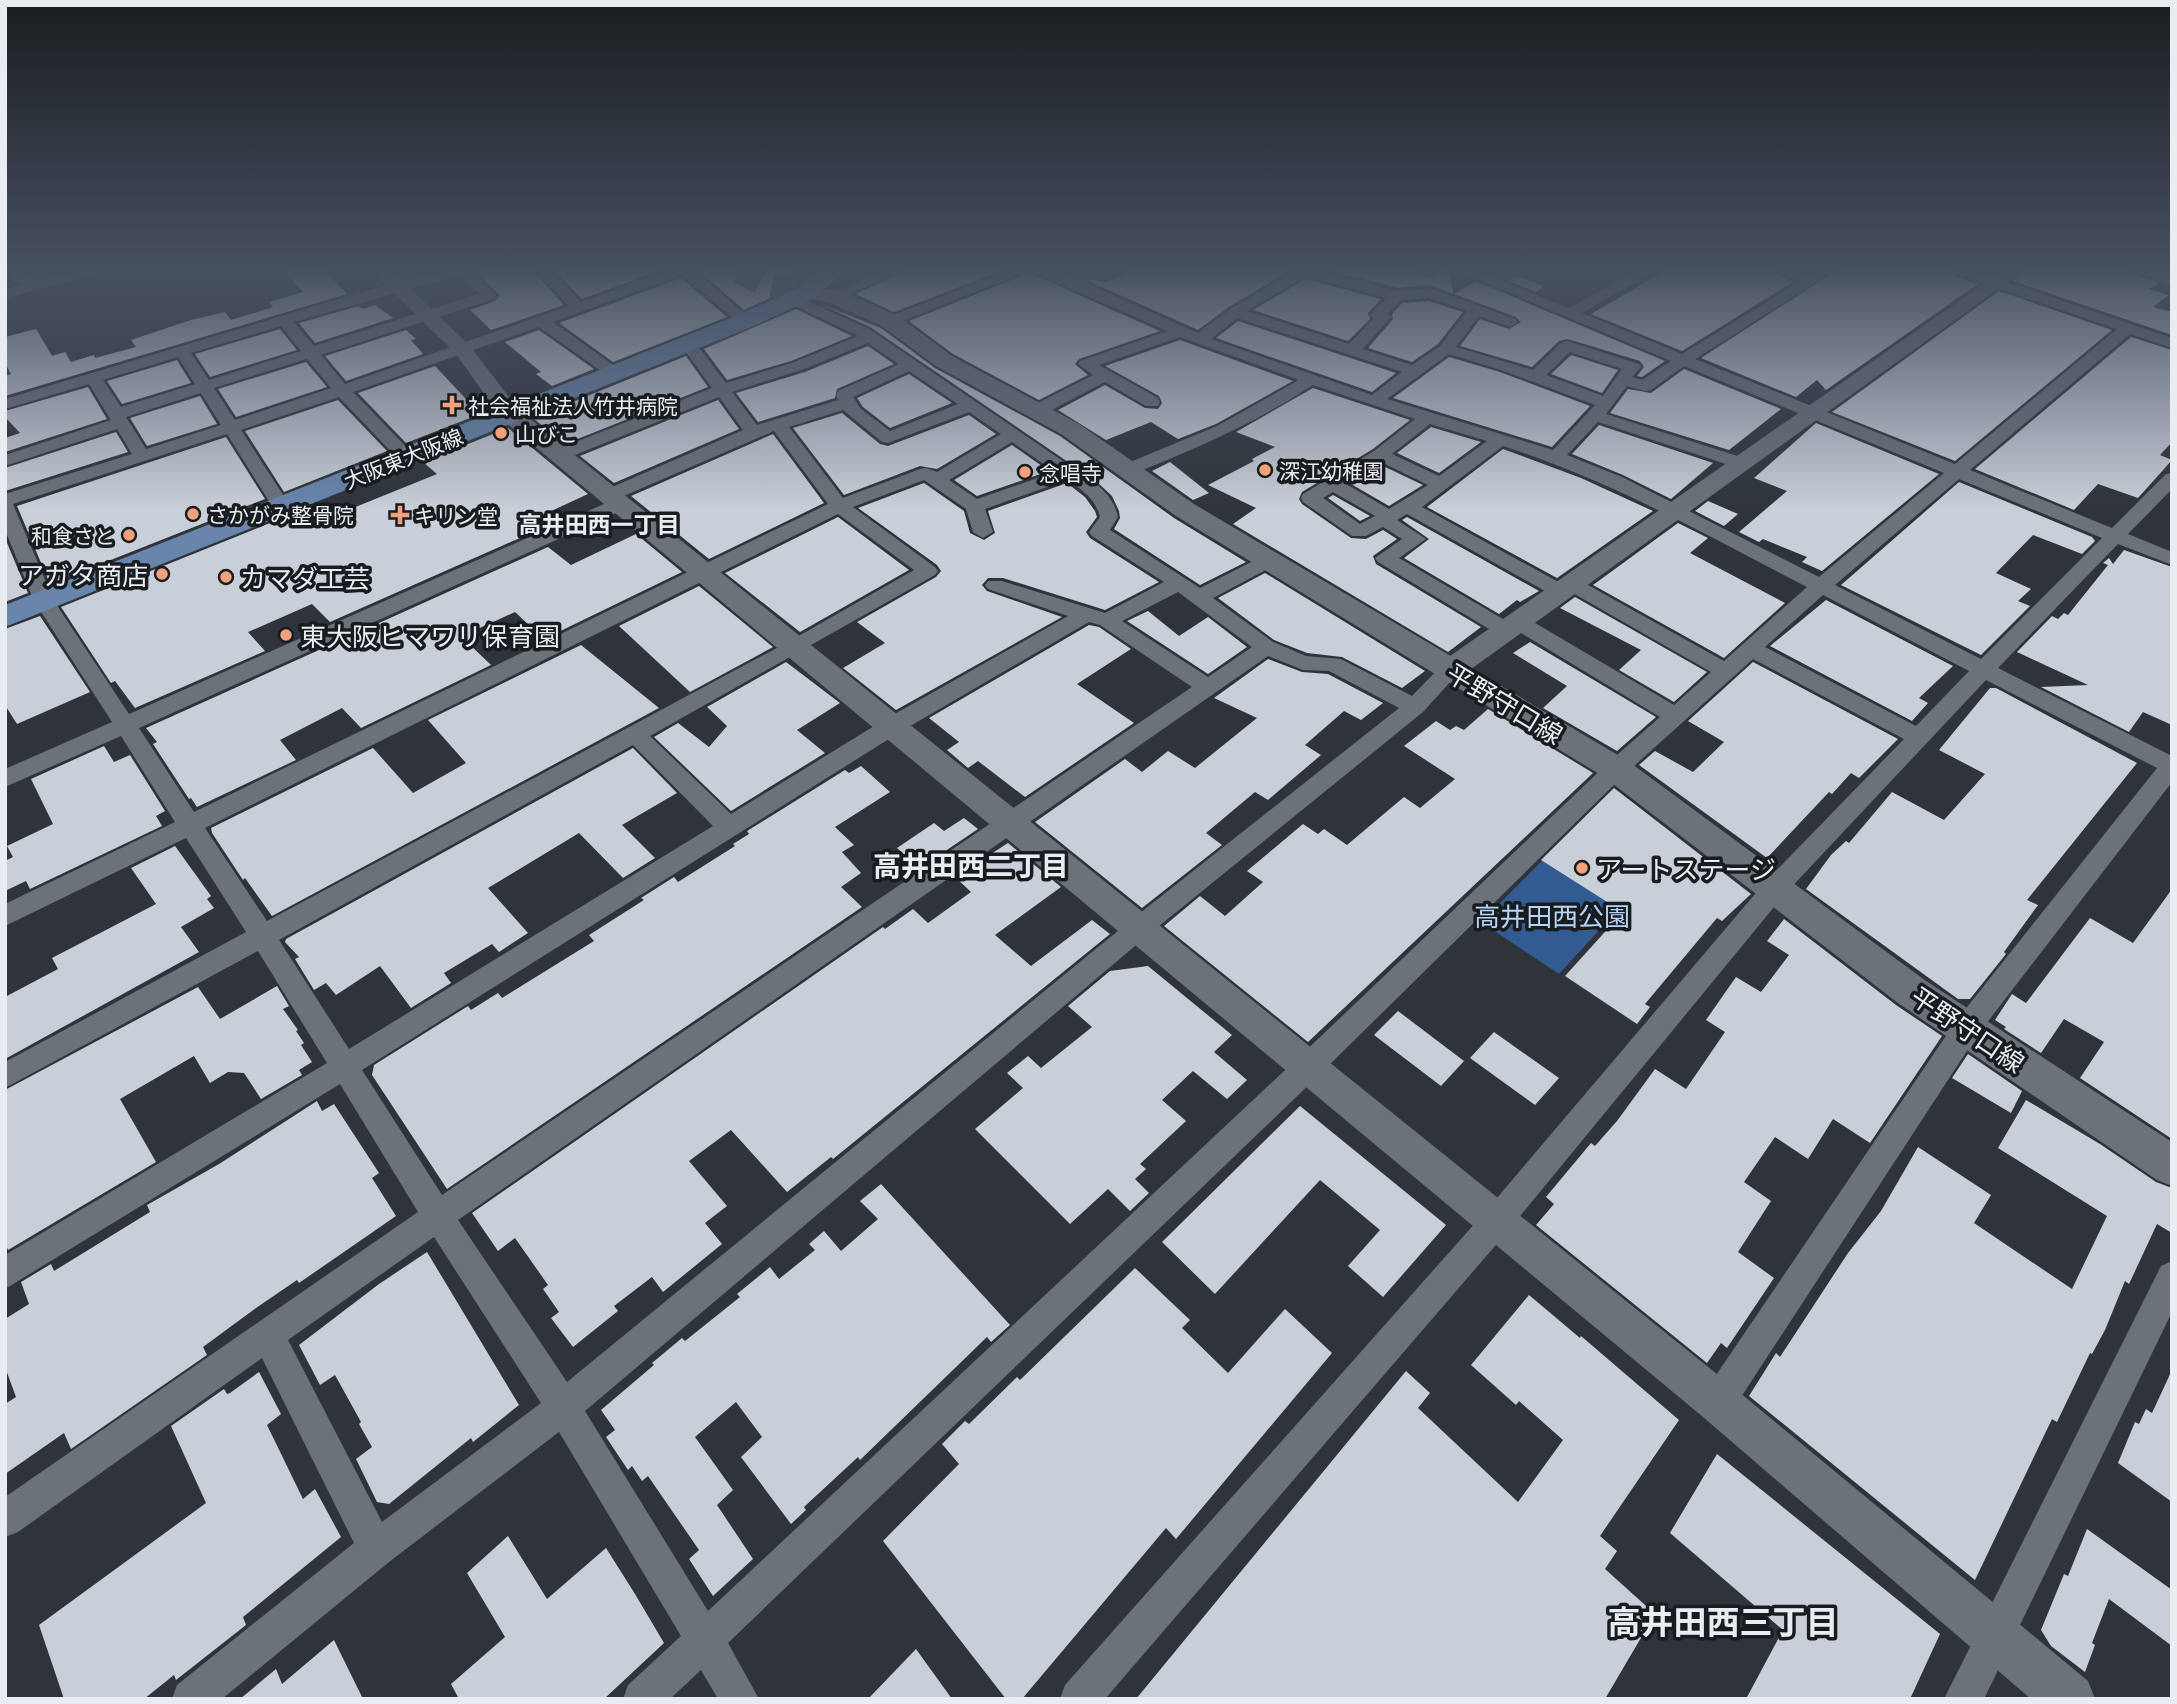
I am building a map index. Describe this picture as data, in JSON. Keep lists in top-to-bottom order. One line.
{"streets":{"main road":["大阪東大阪線","平野守口線"]},"districts":["高井田西一丁目","高井田西二丁目","高井田西三丁目"],"parks":["高井田西公園"],"places":{"health":["社会福祉法人竹井病院","キリン堂"],"other":["山びこ","深江幼稚園","念唱寺","さかがみ整骨院","和食さと","アガタ商店","カマダ工芸","東大阪ヒマワリ保育園","アートステージ"]}}
